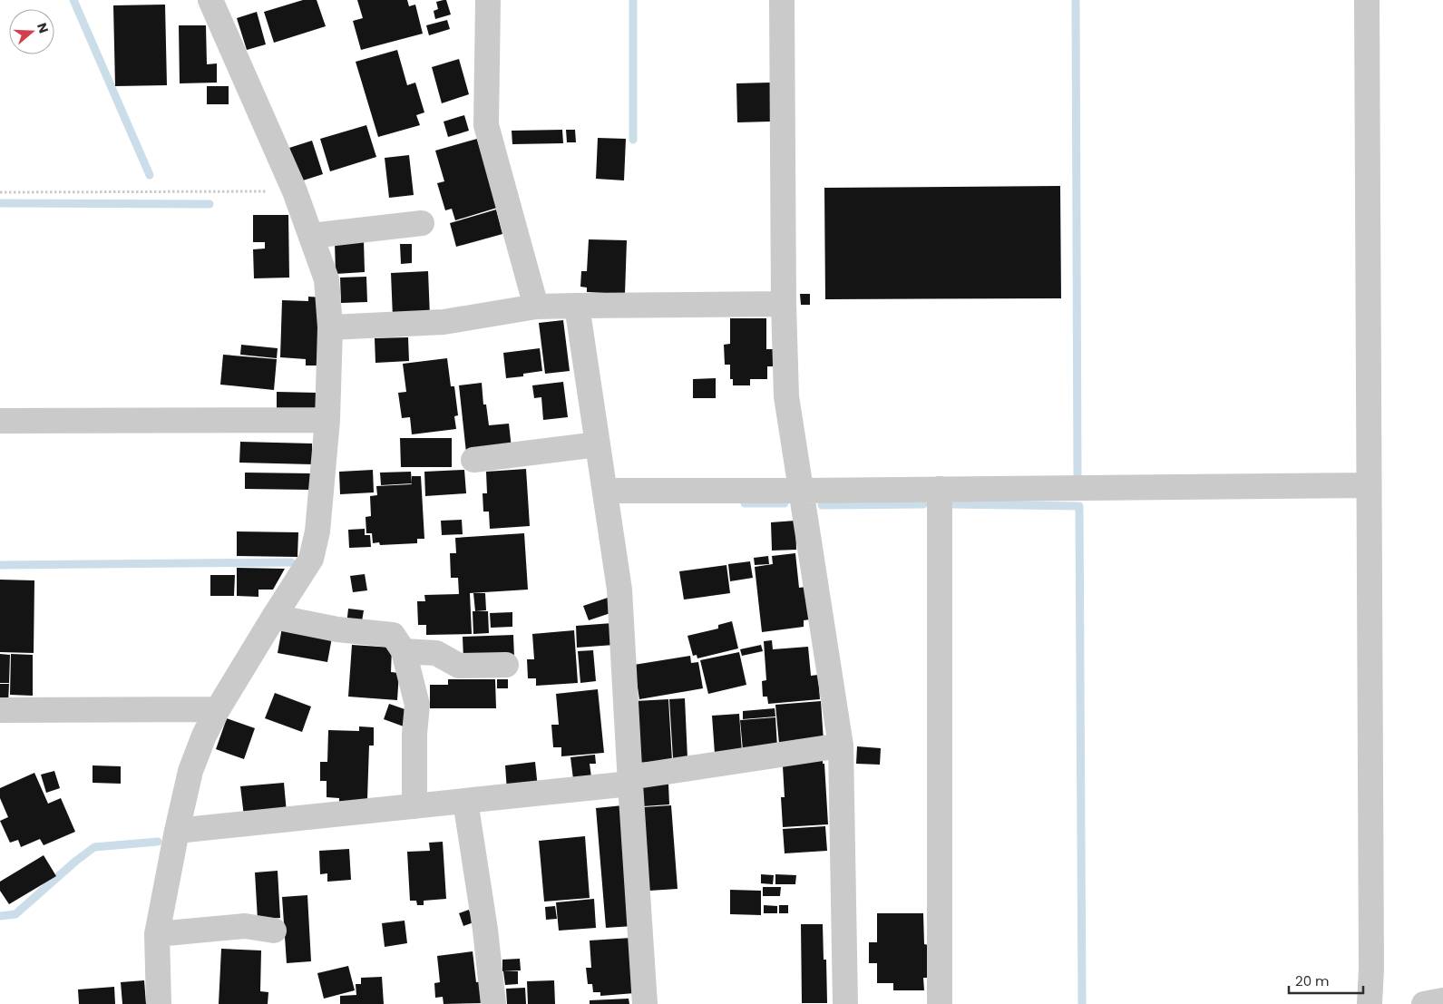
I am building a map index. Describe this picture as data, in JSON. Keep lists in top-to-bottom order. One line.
{"scale_bar":"20 m","north":"right"}
